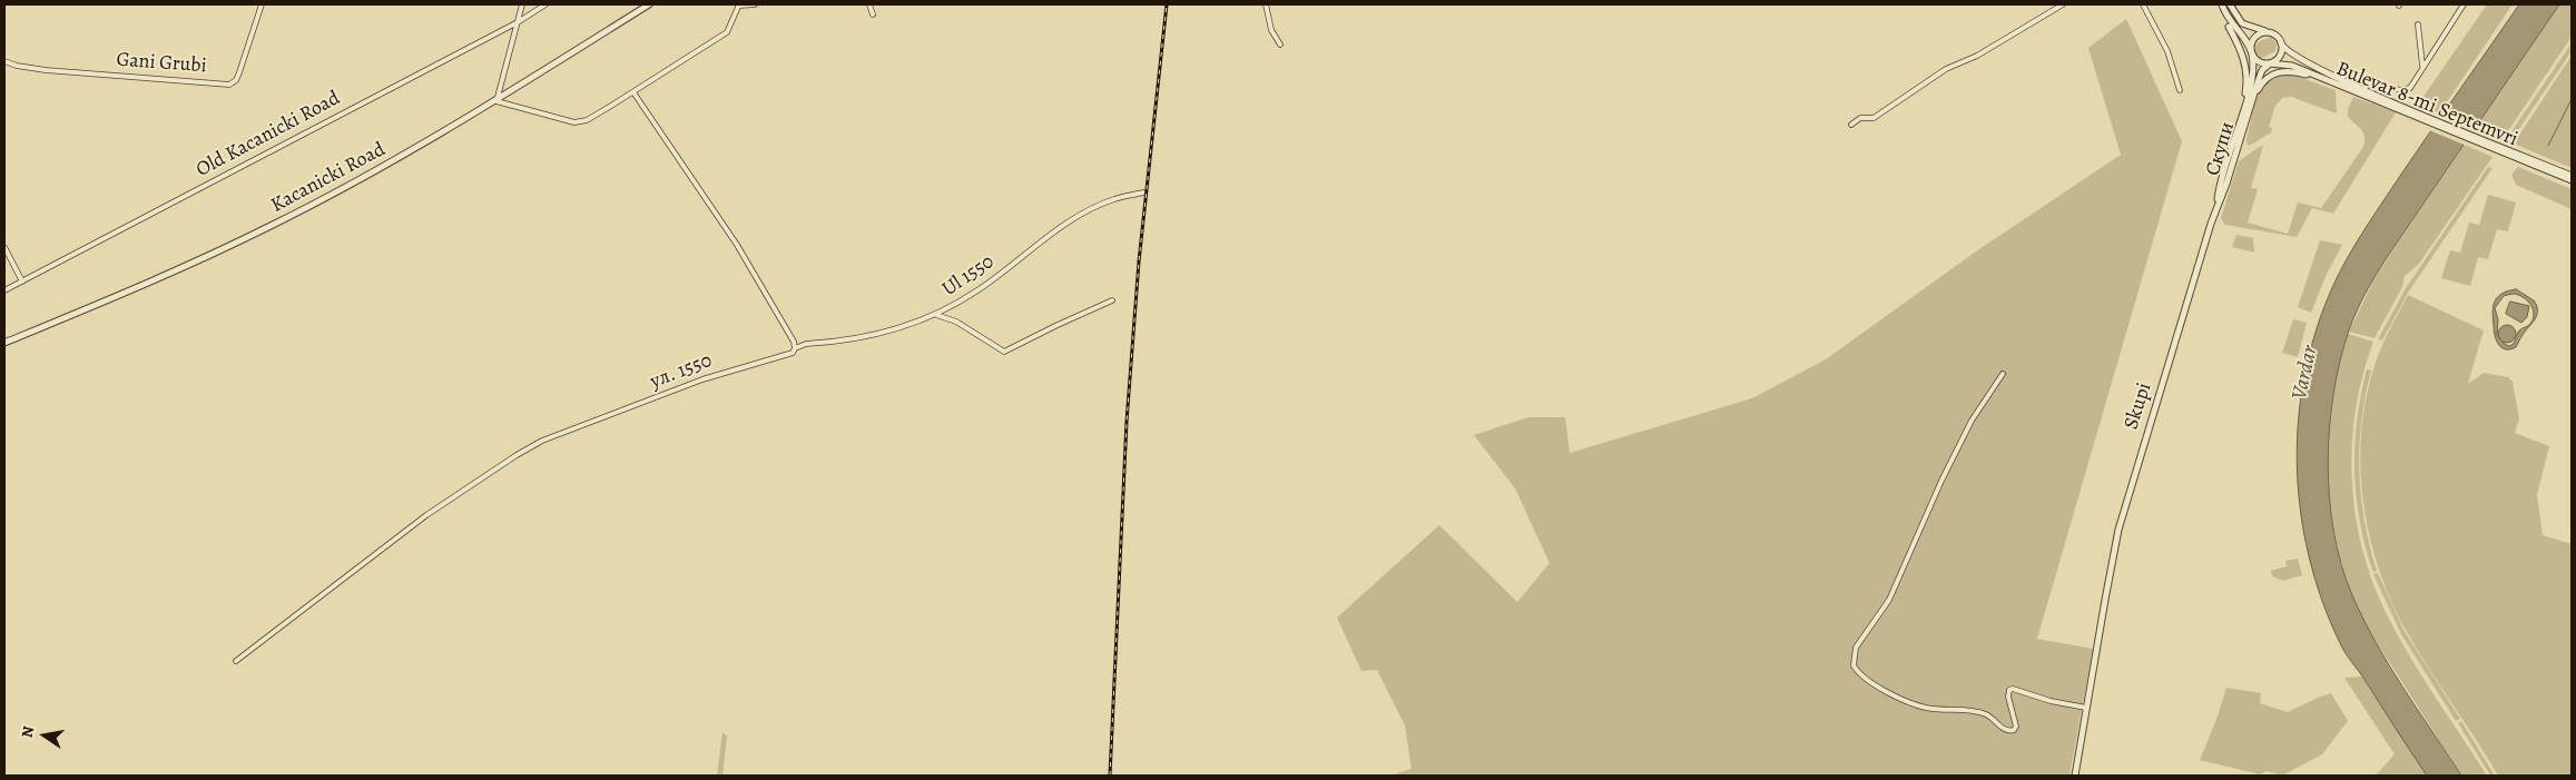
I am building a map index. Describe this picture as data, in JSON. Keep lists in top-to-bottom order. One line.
{"streets":{"street":["Gani Grubi","Bulevar 8-mi Septemvri","Old Kacanicki Road","Скупи","Kacanicki Road","Ul 1550","ул. 1550","Skupi"]},"crossings":[["Bulevar 8-mi Septemvri","Skupi"],["Скупи","Skupi"],["Ul 1550","ул. 1550"]],"water":["Vardar"],"north":"left"}
